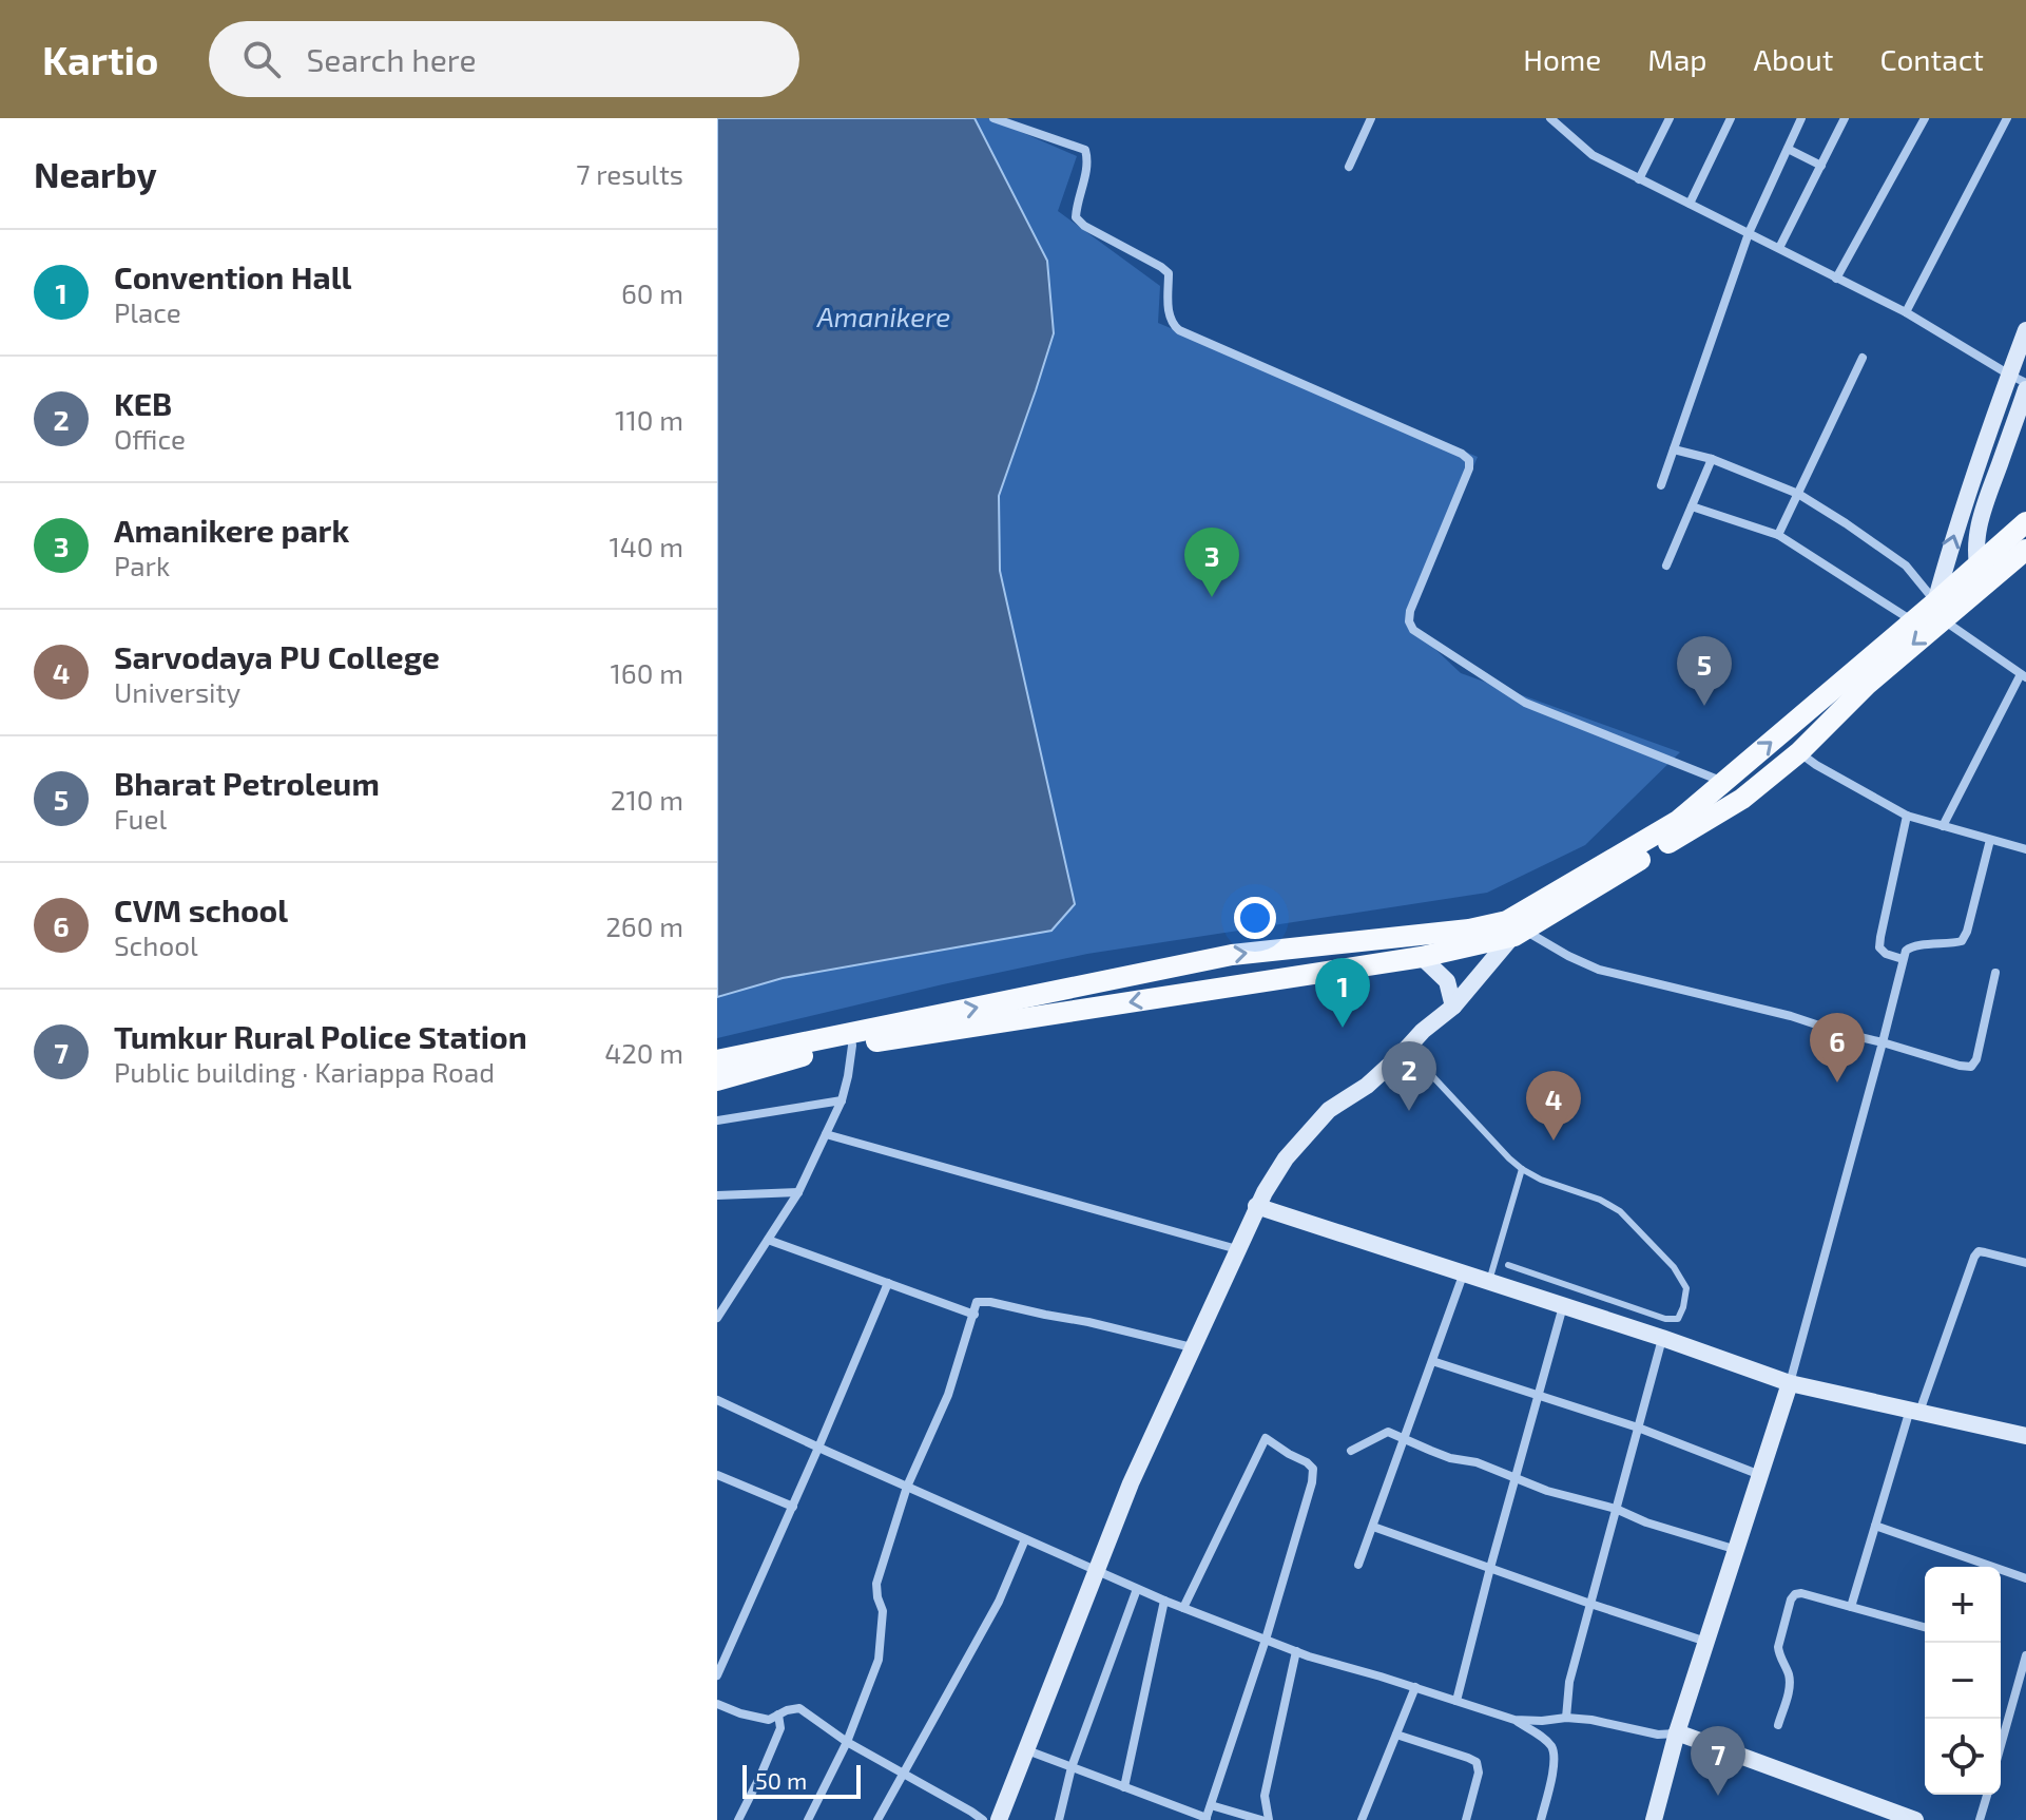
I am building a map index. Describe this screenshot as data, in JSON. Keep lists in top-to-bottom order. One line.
{"water":["Amanikere"],"scale_bar":"50 m","page":{"header":"Kartio","search":"Search here","nav":["Home","Map","About","Contact"],"heading":["Nearby","7 results"],"list":[{"mark":"1","name":"Convention Hall","note":"Place","value":"60 m"},{"mark":"2","name":"KEB","note":"Office","value":"110 m"},{"mark":"3","name":"Amanikere park","note":"Park","value":"140 m"},{"mark":"4","name":"Sarvodaya PU College","note":"University","value":"160 m"},{"mark":"5","name":"Bharat Petroleum","note":"Fuel","value":"210 m"},{"mark":"6","name":"CVM school","note":"School","value":"260 m"},{"mark":"7","name":"Tumkur Rural Police Station","note":"Public building · Kariappa Road","value":"420 m"}],"pins":["3","5","1","6","2","4","7"],"map_buttons":["+","−"],"scale":"50 m"}}
